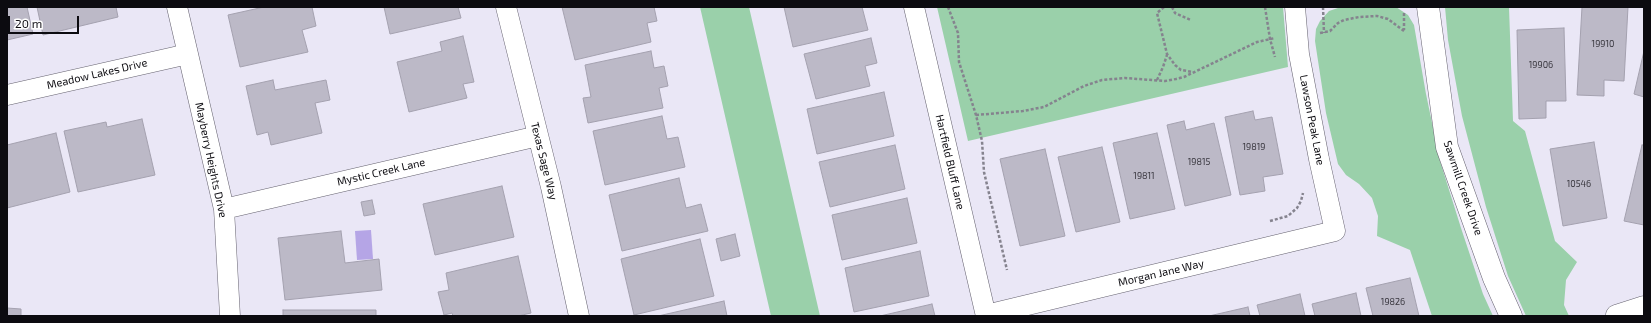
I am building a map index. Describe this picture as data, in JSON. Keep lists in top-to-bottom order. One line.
{"streets":{"street":["Meadow Lakes Drive","Lawson Peak Lane","Mayberry Heights Drive","Texas Sage Way","Hartfield Bluff Lane","Mystic Creek Lane","Sawmill Creek Drive","Morgan Jane Way"]},"crossings":[["Meadow Lakes Drive","Mayberry Heights Drive"],["Lawson Peak Lane","Morgan Jane Way"],["Mayberry Heights Drive","Mystic Creek Lane"],["Texas Sage Way","Mystic Creek Lane"],["Hartfield Bluff Lane","Morgan Jane Way"]],"house_numbers":["19910","19906","19819","19815","19811","10546","19826"],"scale_bar":"20 m"}
